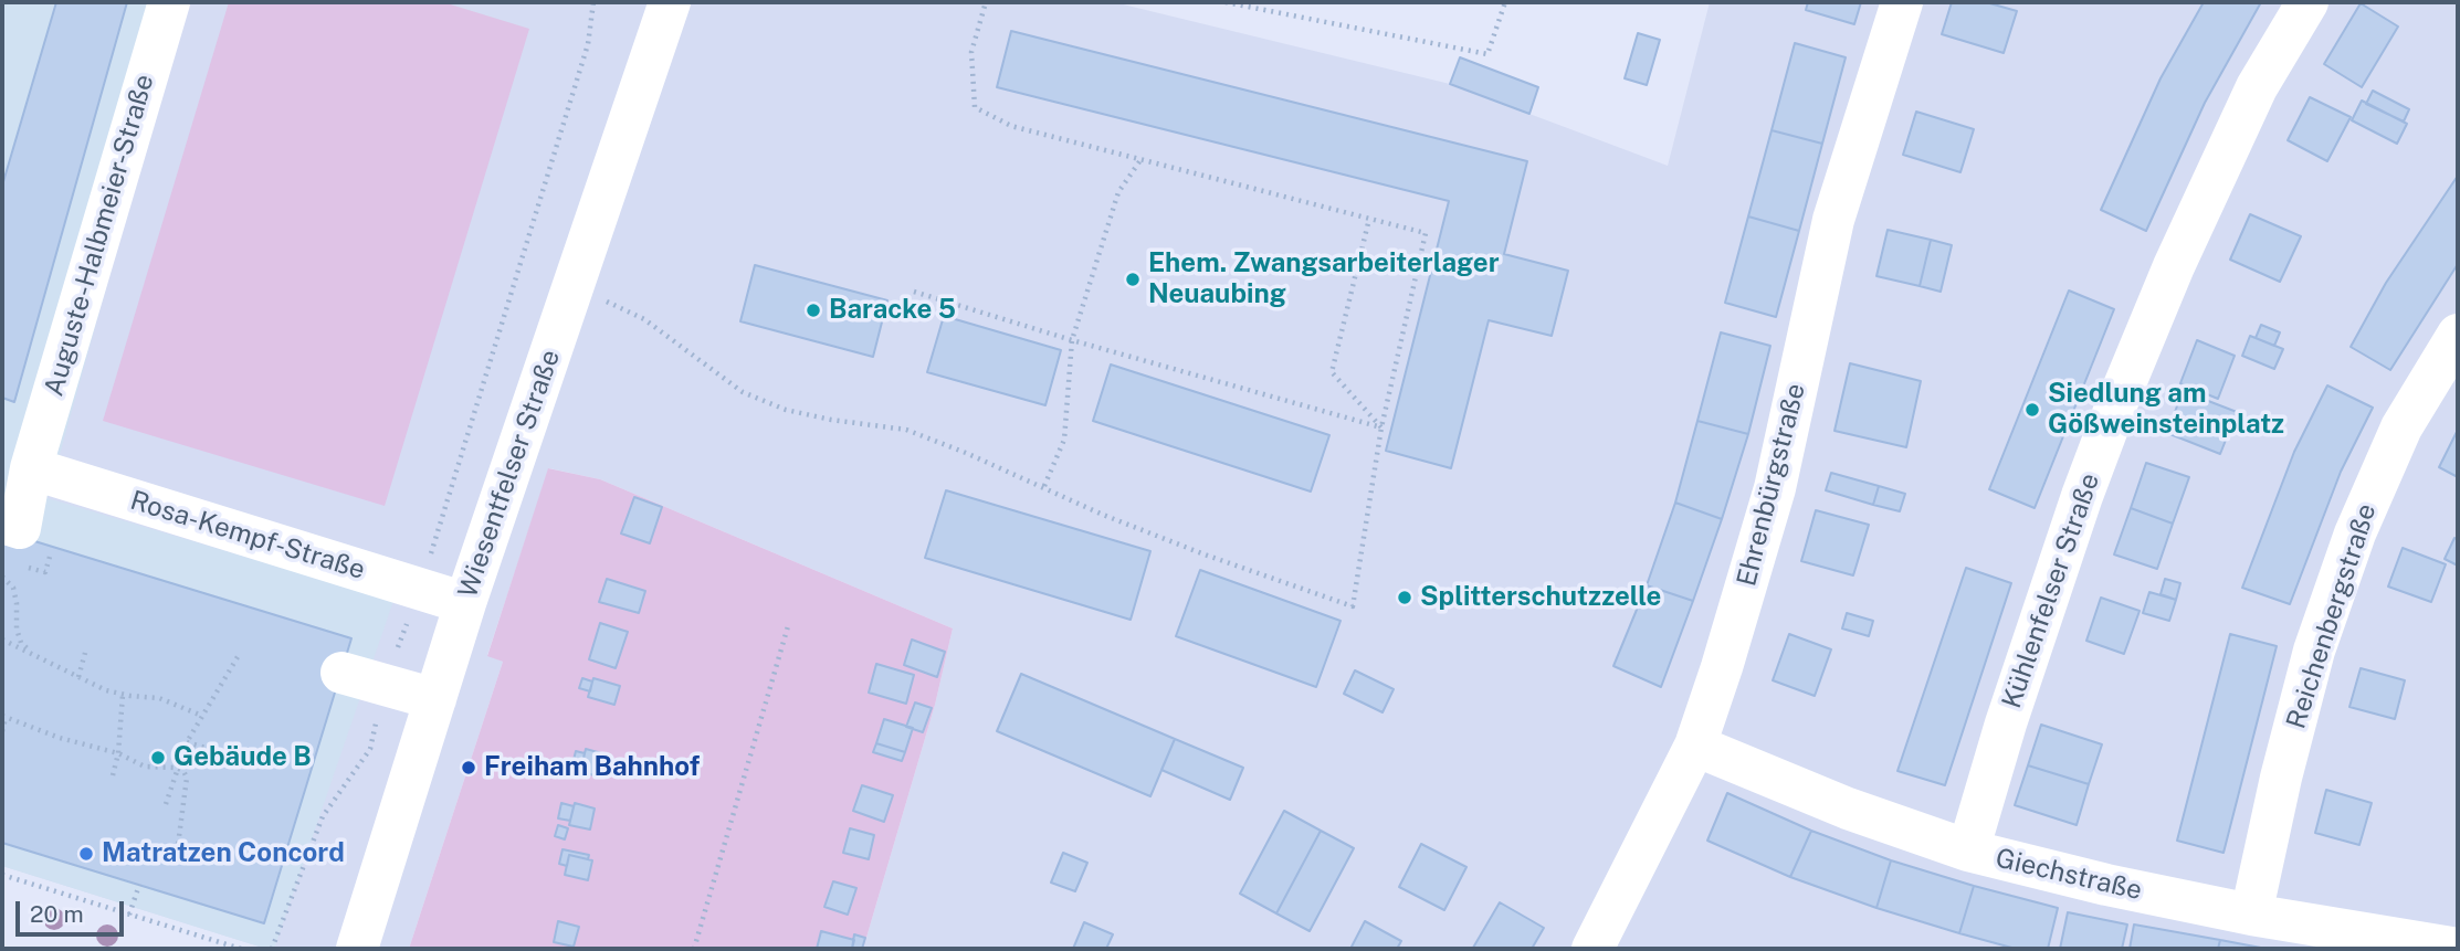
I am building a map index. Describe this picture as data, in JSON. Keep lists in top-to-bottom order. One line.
{"streets":{"street":["Auguste-Halbmeier-Straße","Wiesentfelser Straße","Ehrenbürgstraße","Rosa-Kempf-Straße","Kühlenfelser Straße","Reichenbergstraße","Giechstraße"]},"crossings":[["Auguste-Halbmeier-Straße","Rosa-Kempf-Straße"],["Wiesentfelser Straße","Rosa-Kempf-Straße"],["Ehrenbürgstraße","Giechstraße"],["Kühlenfelser Straße","Giechstraße"],["Reichenbergstraße","Giechstraße"]],"places":["Ehem. Zwangsarbeiterlager Neuaubing","Baracke 5","Siedlung am Gößweinsteinplatz","Splitterschutzzelle","Gebäude B","Freiham Bahnhof","Matratzen Concord"],"scale_bar":"20 m"}
